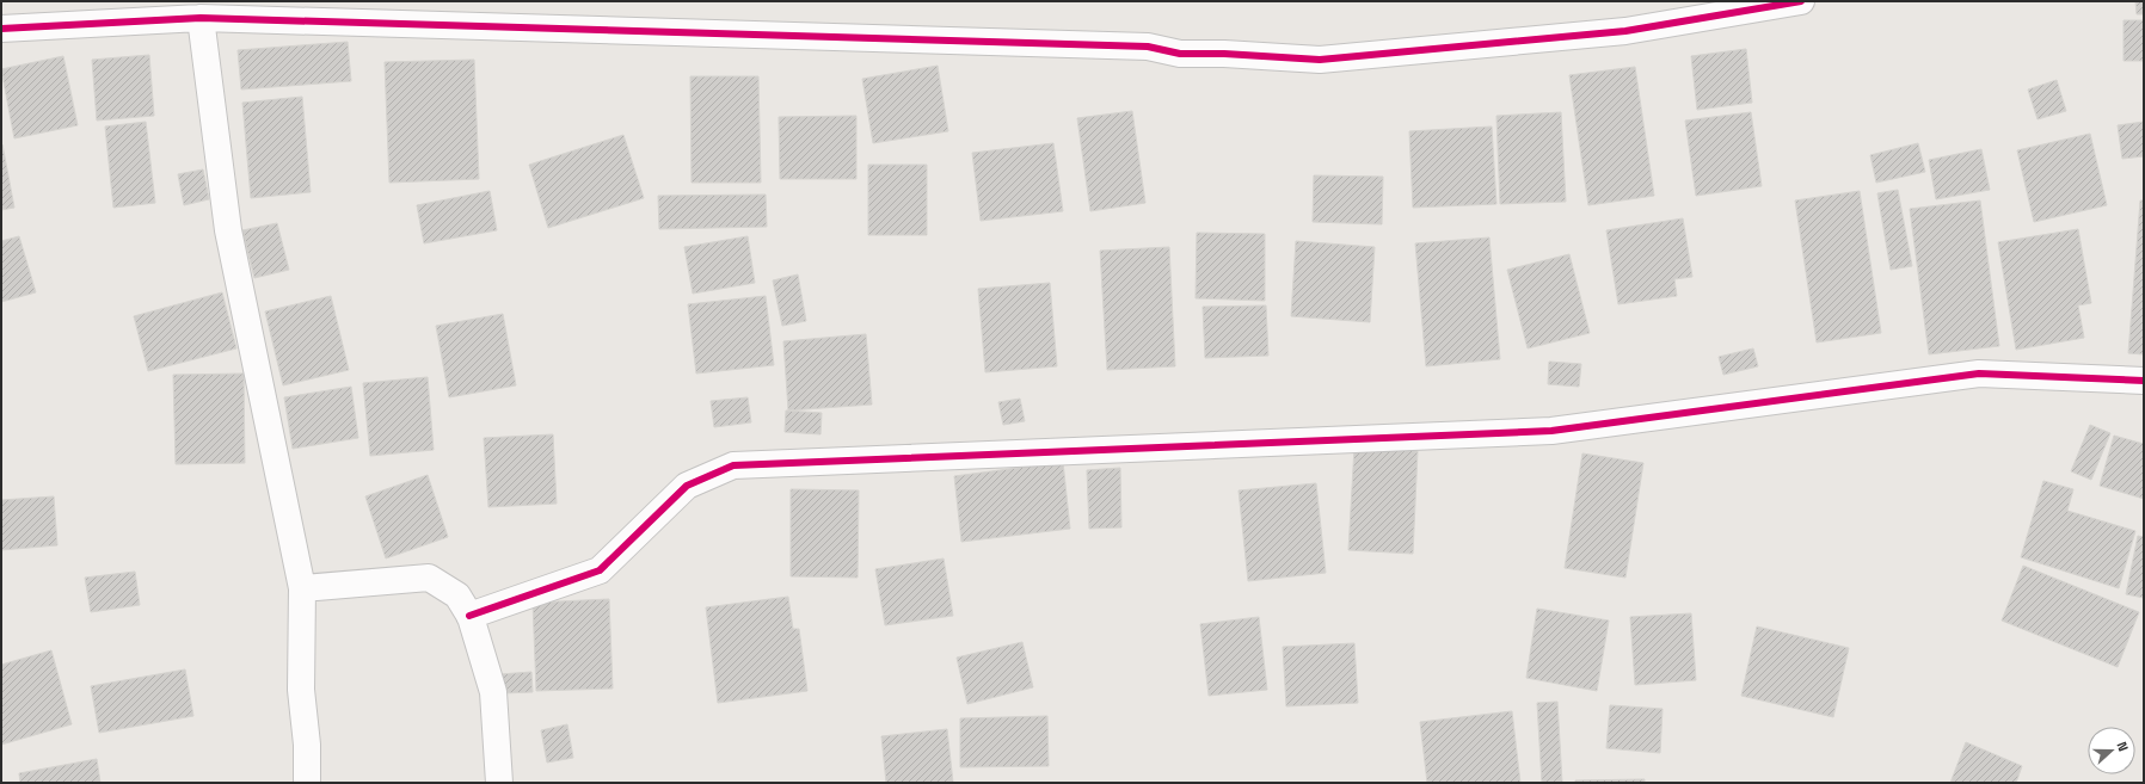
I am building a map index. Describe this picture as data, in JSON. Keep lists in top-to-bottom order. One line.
{"north":"right"}
